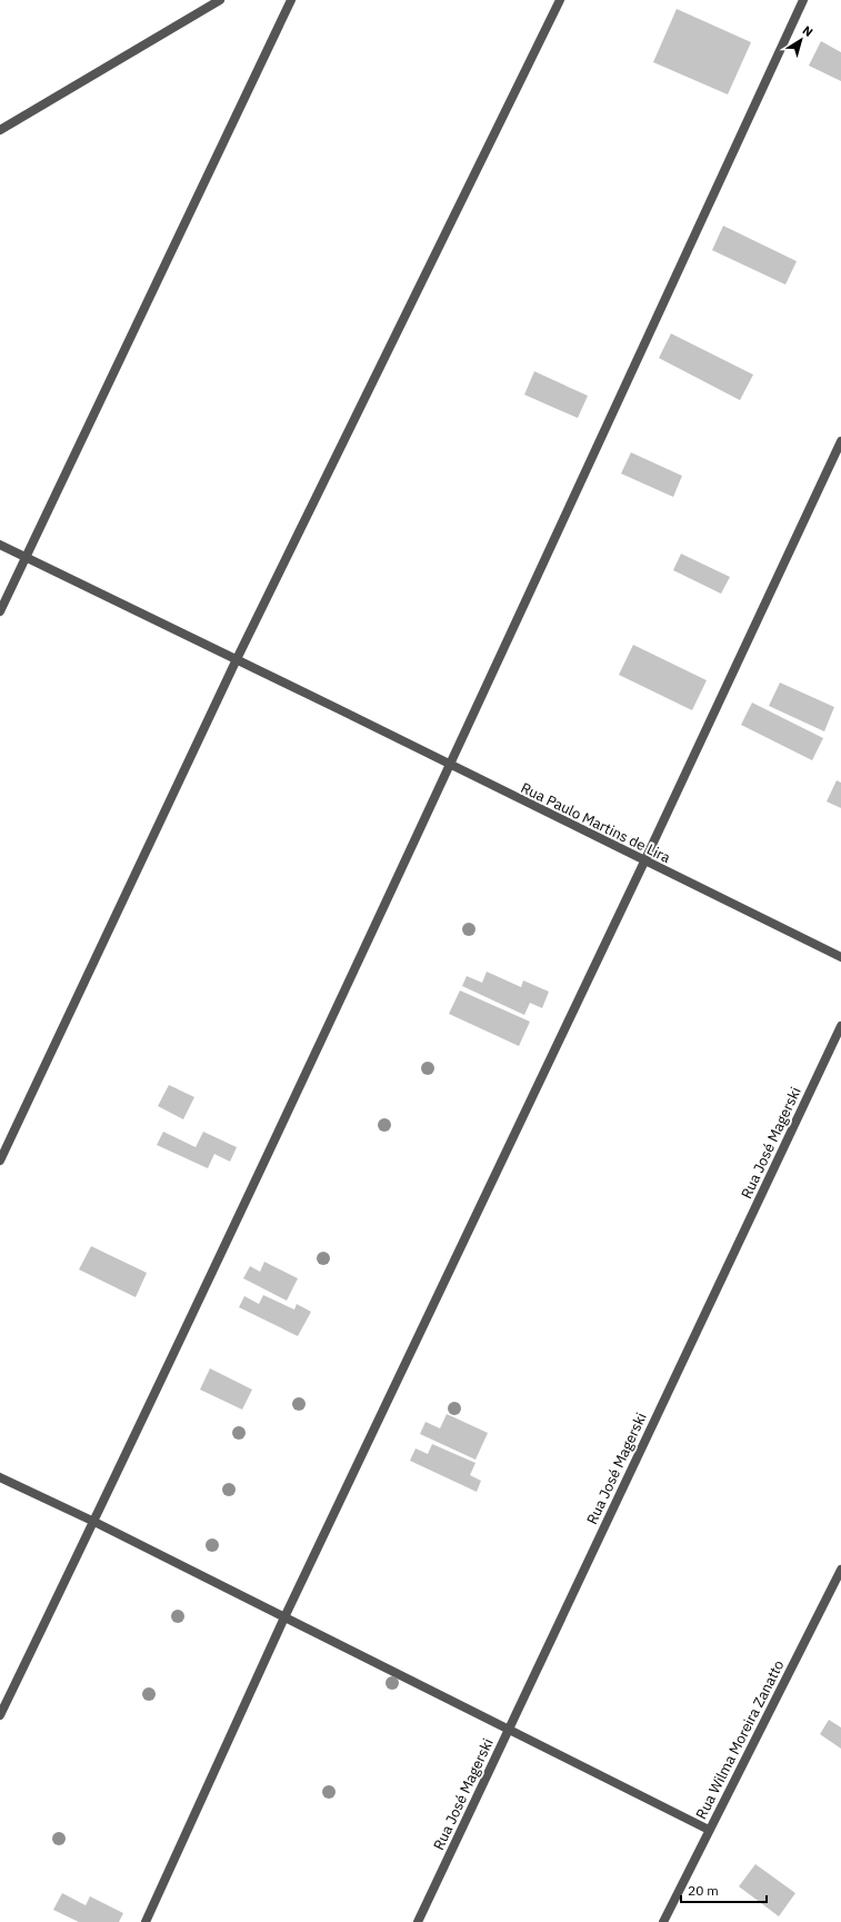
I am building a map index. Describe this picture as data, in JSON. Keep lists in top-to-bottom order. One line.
{"streets":{"street":["Rua Paulo Martins de Lira","Rua José Magerski","Rua Wilma Moreira Zanatto"]},"scale_bar":"20 m","north":"top right"}
